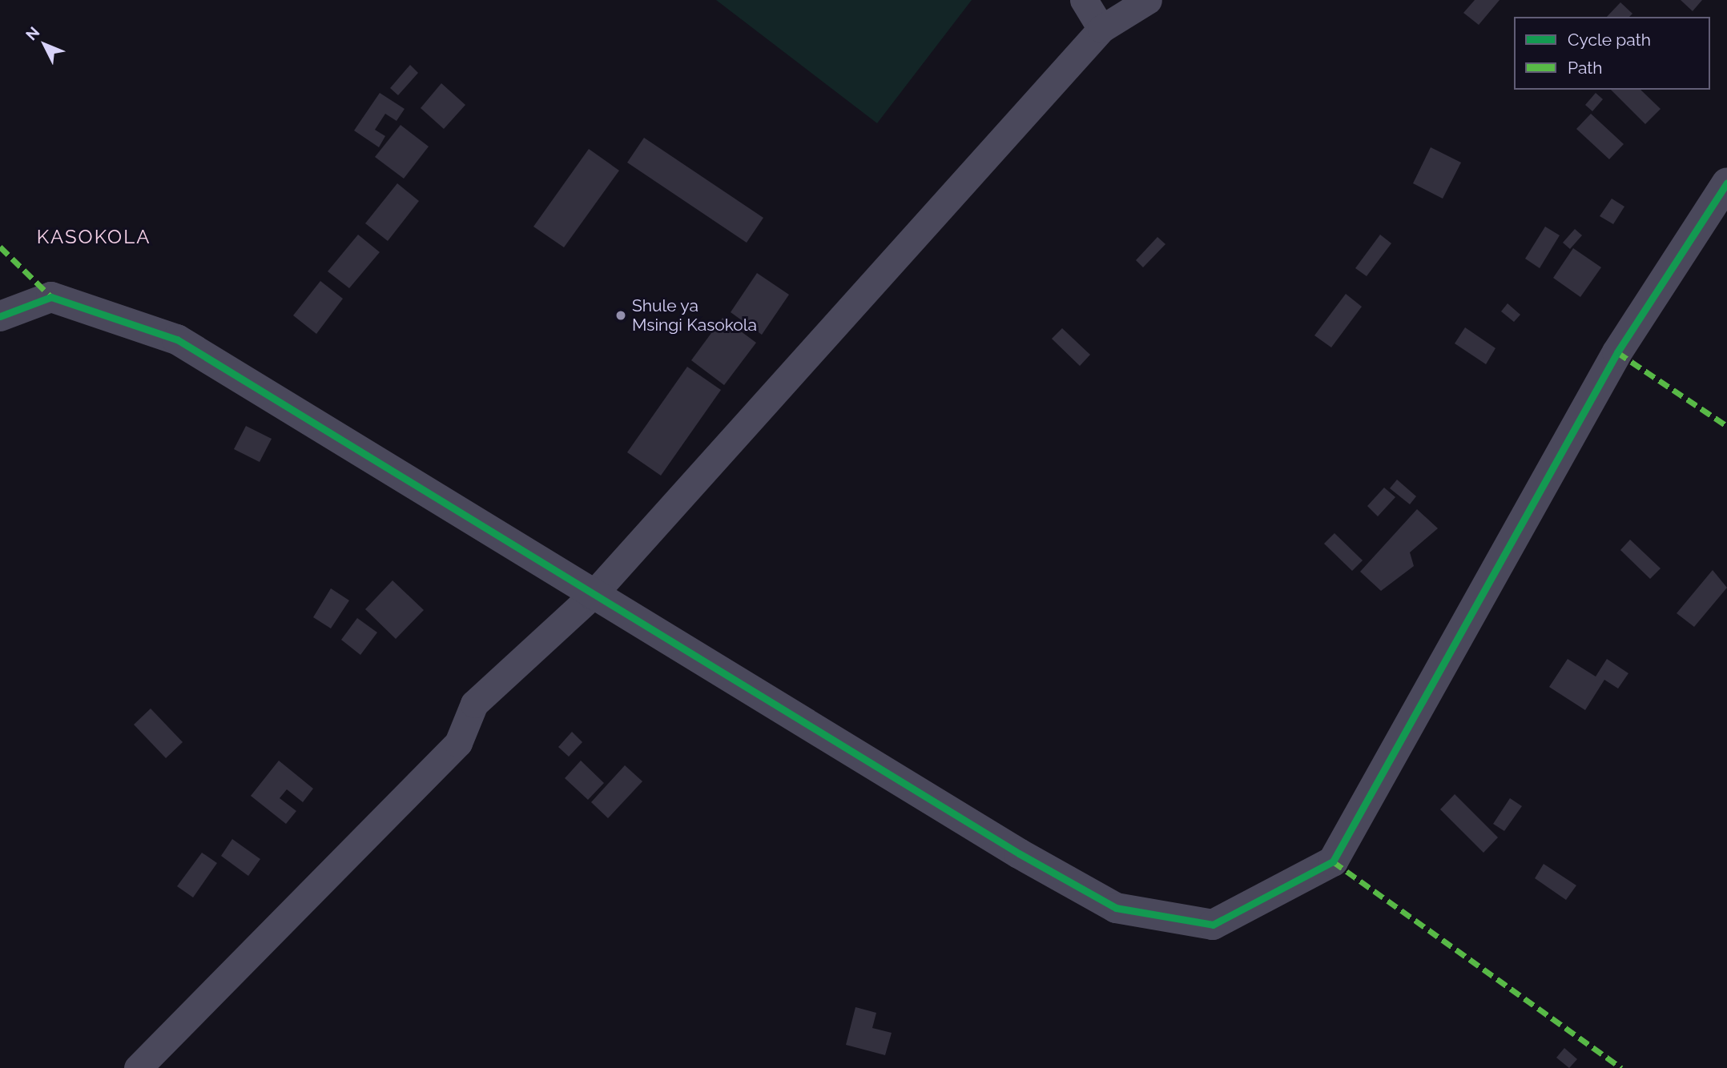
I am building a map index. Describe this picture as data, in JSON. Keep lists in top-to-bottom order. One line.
{"districts":["KASOKOLA"],"places":["Shule ya Msingi Kasokola"],"legend":["Cycle path","Path"],"north":"top left"}
